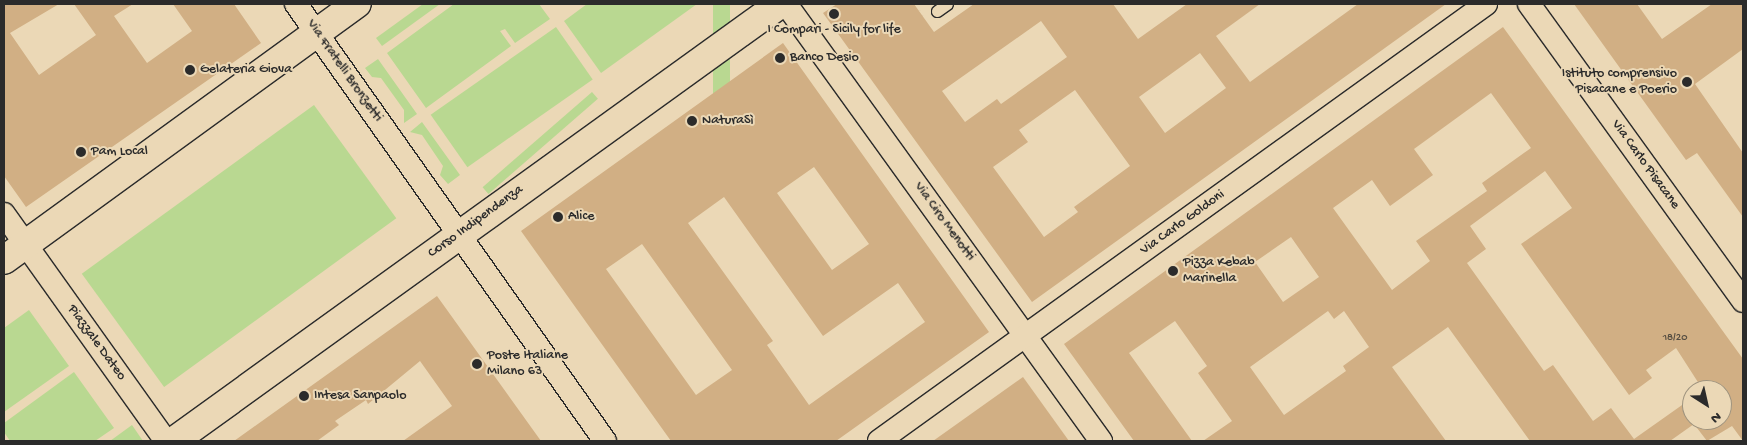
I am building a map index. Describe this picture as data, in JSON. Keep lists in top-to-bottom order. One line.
{"streets":{"street":["Via Fratelli Bronzetti","Via Carlo Pisacane","Corso Indipendenza","Via Ciro Menotti","Via Carlo Goldoni","Piazzale Dateo"]},"crossings":[["Via Fratelli Bronzetti","Corso Indipendenza"],["Via Ciro Menotti","Via Carlo Goldoni"]],"places":["I Compari - Sicily for life","Banco Desio","Gelateria Giova","Istituto comprensivo Pisacane e Poerio","NaturaSì","Pam Local","Alice","Pizza Kebab Marinella","Poste Italiane Milano 63","Intesa Sanpaolo"],"house_numbers":["18/20"],"north":"bottom right"}
